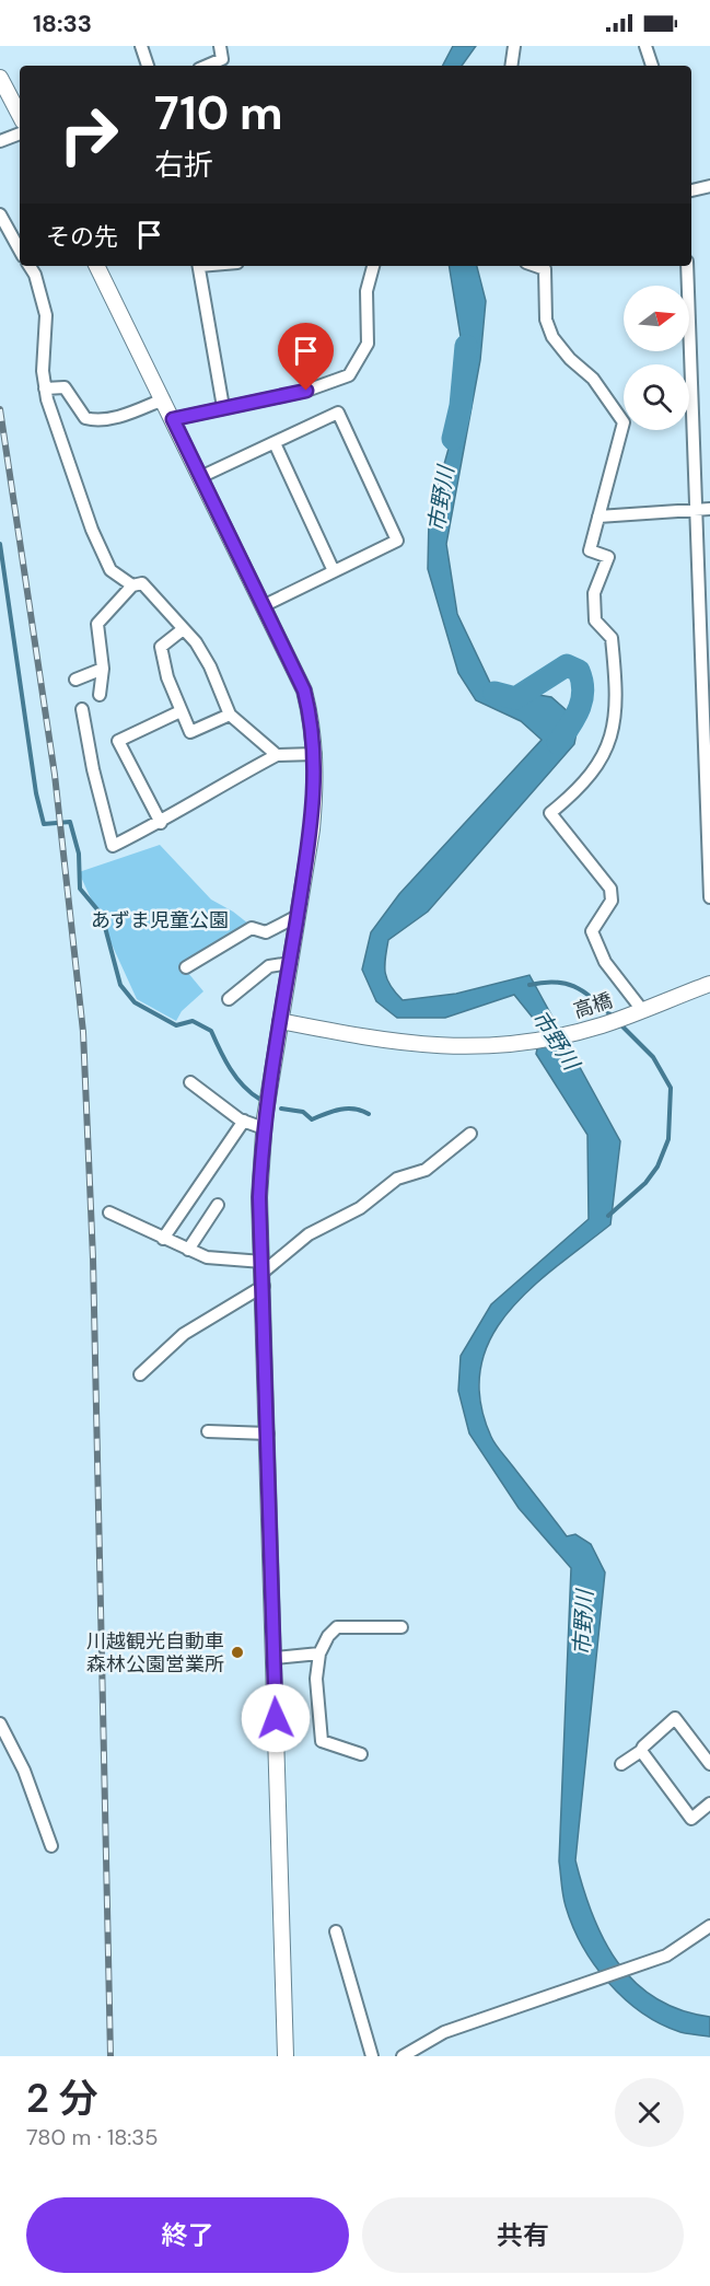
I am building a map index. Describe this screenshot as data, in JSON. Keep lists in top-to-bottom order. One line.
{"streets":{"street":["高橋"]},"water":["市野川"],"parks":["あずま児童公園"],"places":["川越観光自動車 森林公園営業所"],"north":"right","page":{"status":"18:33","turn":["710 m","右折"],"then":"その先","heading":["2 分","780 m · 18:35"],"buttons":["終了","共有"]}}
